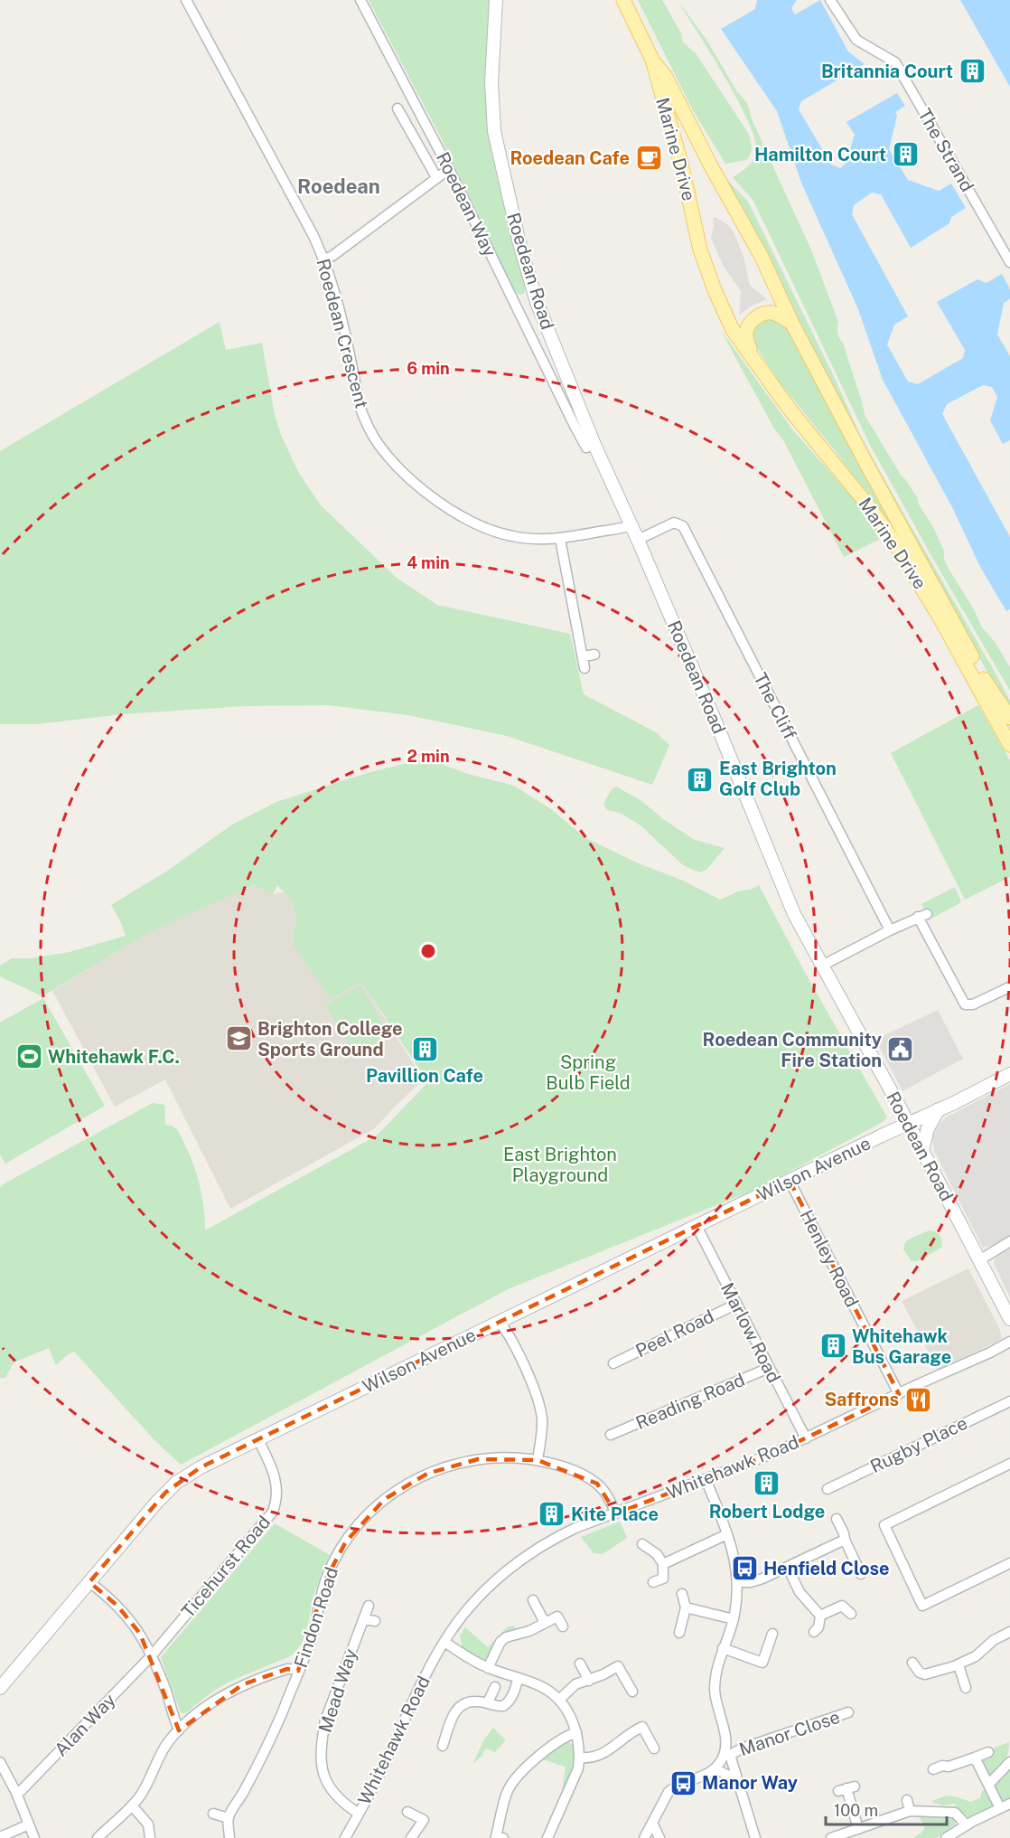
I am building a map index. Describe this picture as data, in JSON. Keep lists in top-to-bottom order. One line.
{"streets":{"main road":["Marine Drive","Roedean Road","Wilson Avenue"],"street":["The Strand","Roedean Way","Roedean Crescent","The Cliff","Henley Road","Marlow Road","Peel Road","Reading Road","Rugby Place","Whitehawk Road","Ticehurst Road","Findon Road","Mead Way","Alan Way","Manor Close"]},"crossings":[["Roedean Way","Roedean Road"],["Roedean Road","Roedean Crescent"],["Roedean Road","The Cliff"],["Roedean Road","Wilson Avenue"],["Wilson Avenue","Henley Road"],["Wilson Avenue","Marlow Road"],["Wilson Avenue","Ticehurst Road"],["Henley Road","Whitehawk Road"],["Marlow Road","Peel Road"],["Marlow Road","Reading Road"],["Marlow Road","Whitehawk Road"],["Whitehawk Road","Findon Road"],["Whitehawk Road","Mead Way"],["Ticehurst Road","Alan Way"]],"districts":["Roedean"],"parks":["Spring Bulb Field","East Brighton Playground"],"places":{"building":["Britannia Court","Hamilton Court","East Brighton Golf Club","Pavillion Cafe","Whitehawk Bus Garage","Robert Lodge","Kite Place"],"cafe":["Roedean Cafe"],"school or university":["Brighton College Sports Ground"],"public building":["Roedean Community Fire Station"],"sports":["Whitehawk F.C."],"restaurant":["Saffrons"],"bus stop":["Henfield Close","Manor Way"]},"scale_bar":"100 m","rings":["6 min","4 min","2 min"]}
